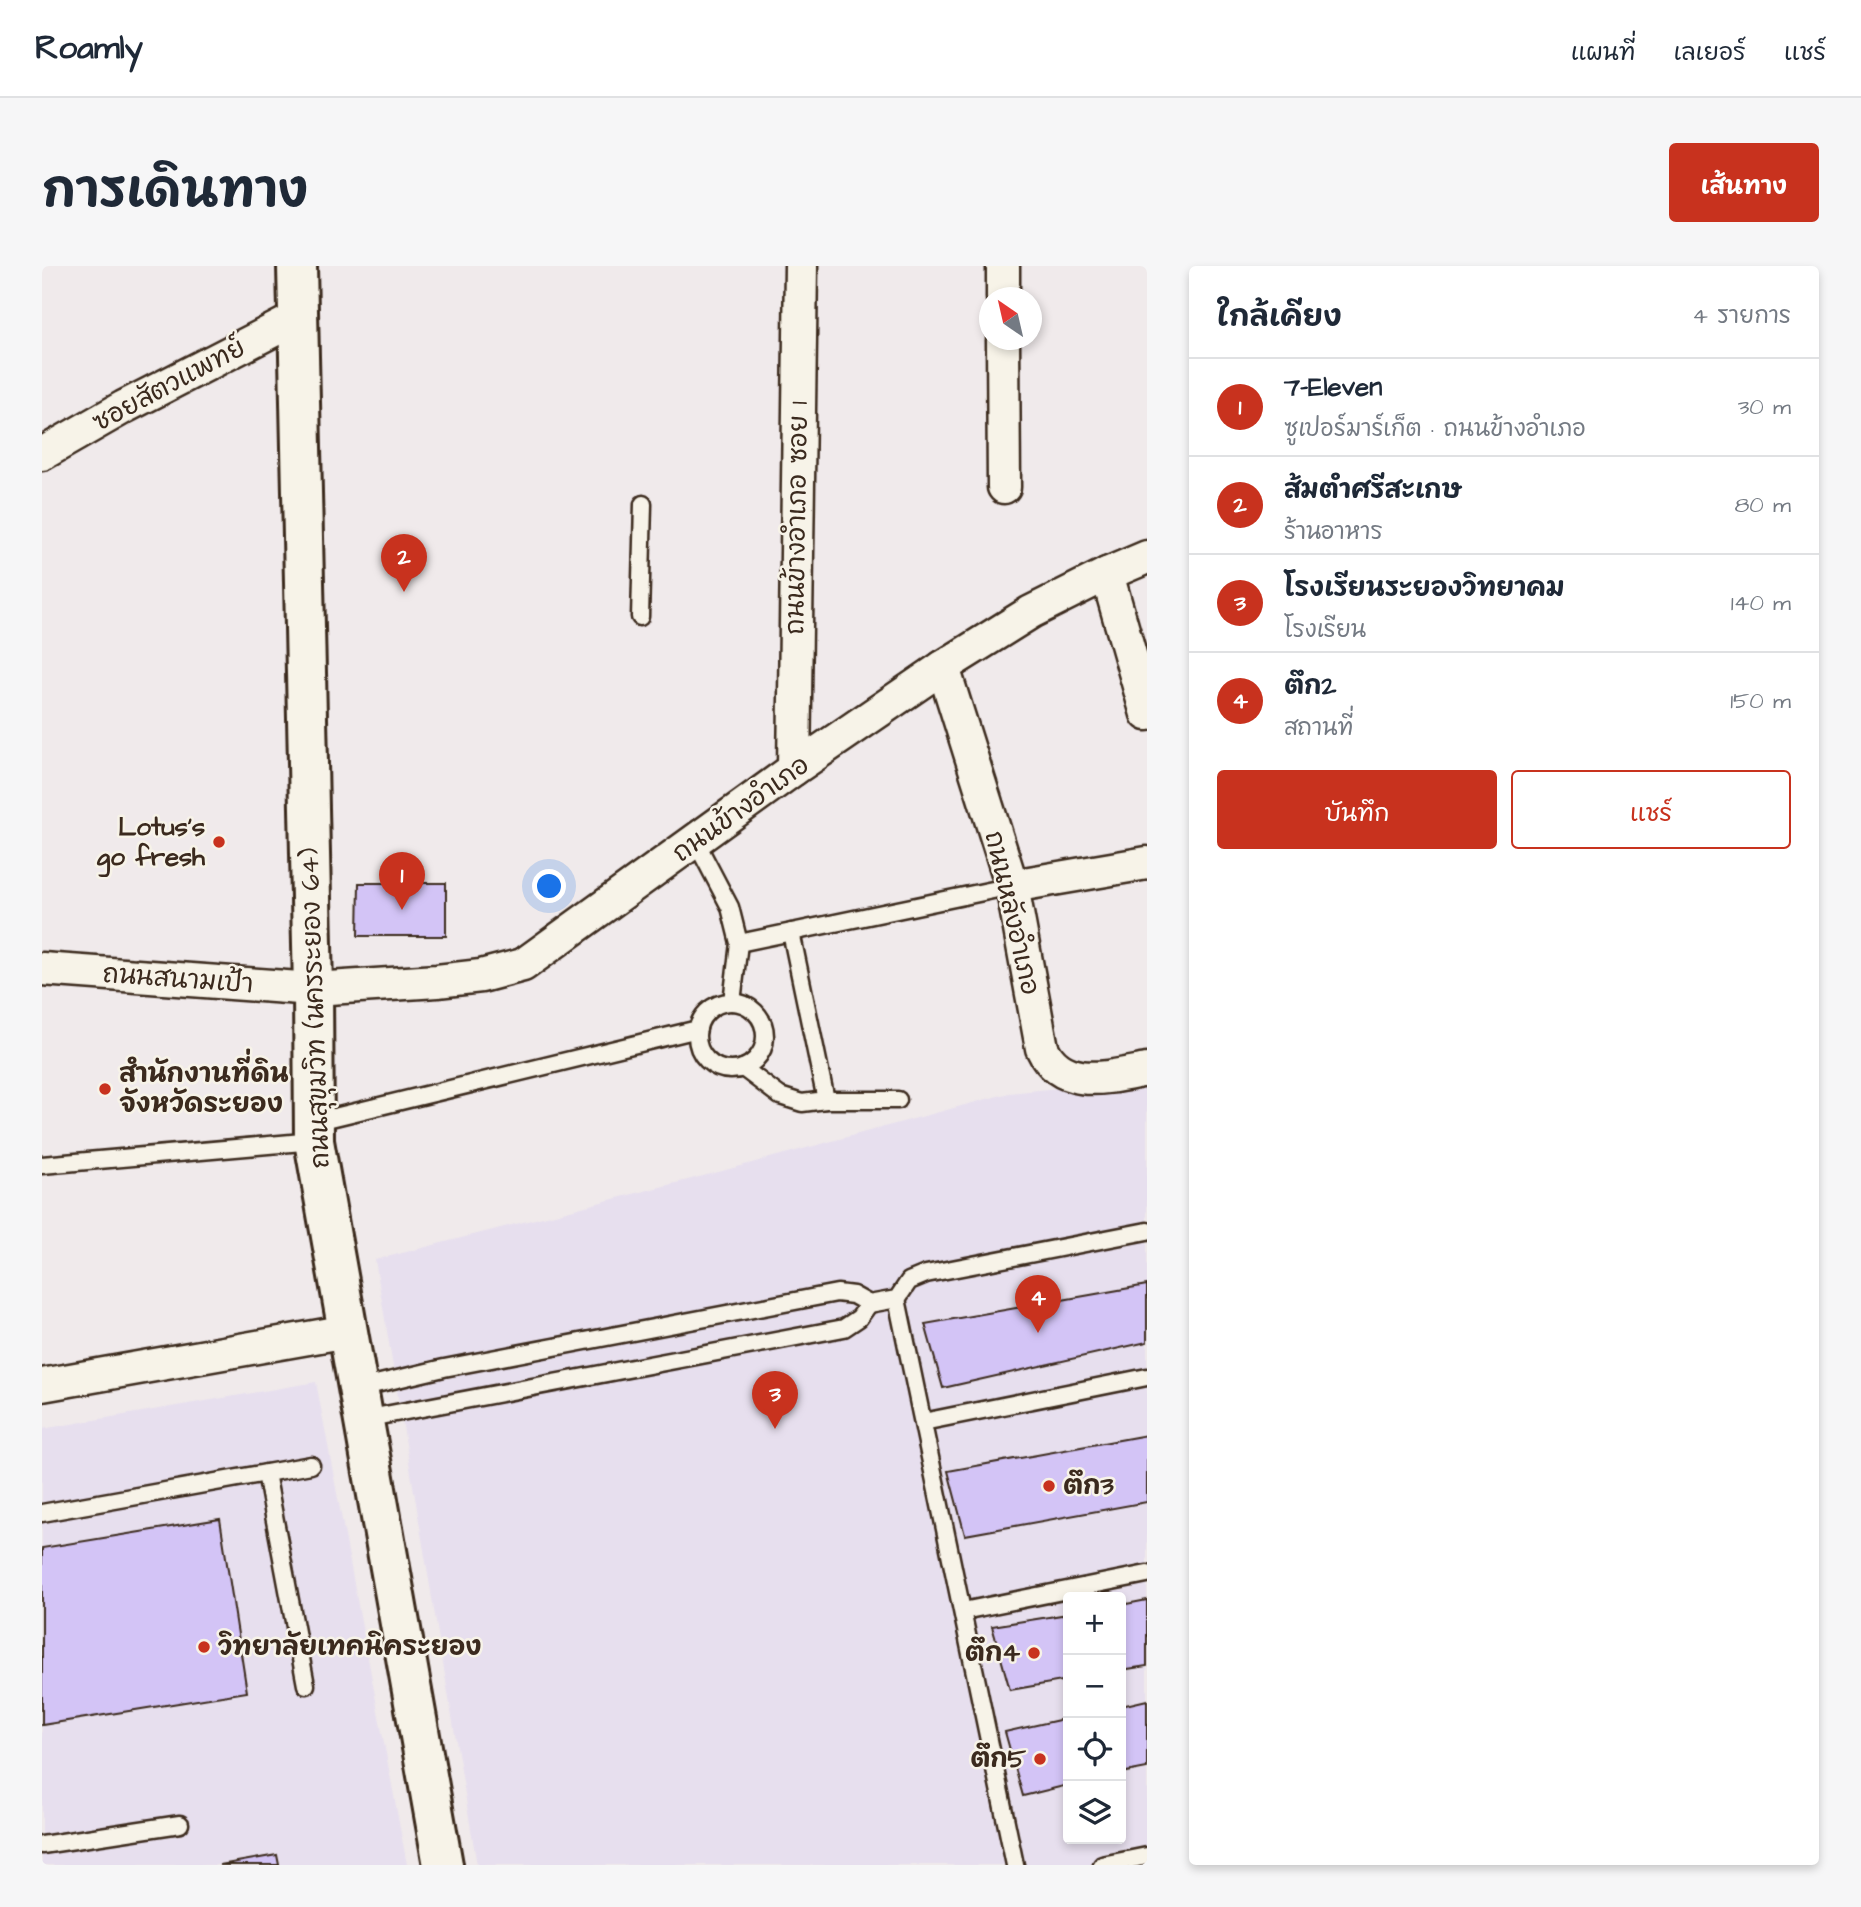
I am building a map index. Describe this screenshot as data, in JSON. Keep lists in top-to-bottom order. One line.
{"streets":{"street":["ซอยสัตวแพทย์","ถนนข้างอำเภอ ซอย 1","ถนนข้างอำเภอ","ถนนหลังอำเภอ","ถนนสนามเป้า","ถนนสุขุมวิท (นครระยอง 64)"]},"crossings":[["ซอยสัตวแพทย์","ถนนสุขุมวิท (นครระยอง 64)"],["ถนนข้างอำเภอ ซอย 1","ถนนข้างอำเภอ"],["ถนนข้างอำเภอ","ถนนหลังอำเภอ"],["ถนนข้างอำเภอ","ถนนสนามเป้า"],["ถนนข้างอำเภอ","ถนนสุขุมวิท (นครระยอง 64)"],["ถนนสนามเป้า","ถนนสุขุมวิท (นครระยอง 64)"]],"places":["Lotus's go fresh","สำนักงานที่ดิน จังหวัดระยอง","ตึก3","วิทยาลัยเทคนิคระยอง","ตึก4","ตึก5"],"north":"top left","page":{"header":"Roamly","nav":["แผนที่","เลเยอร์","แชร์"],"title":"การเดินทาง","buttons":["เส้นทาง",["บันทึก","แชร์"]],"heading":["ใกล้เคียง","4 รายการ"],"list":[{"mark":"1","name":"7-Eleven","note":"ซูเปอร์มาร์เก็ต · ถนนข้างอำเภอ","value":"30 m"},{"mark":"2","name":"ส้มตำศรีสะเกษ","note":"ร้านอาหาร","value":"80 m"},{"mark":"3","name":"โรงเรียนระยองวิทยาคม","note":"โรงเรียน","value":"140 m"},{"mark":"4","name":"ตึก2","note":"สถานที่","value":"150 m"}],"pins":["2","1","4","3"],"map_buttons":["+","−"]}}
